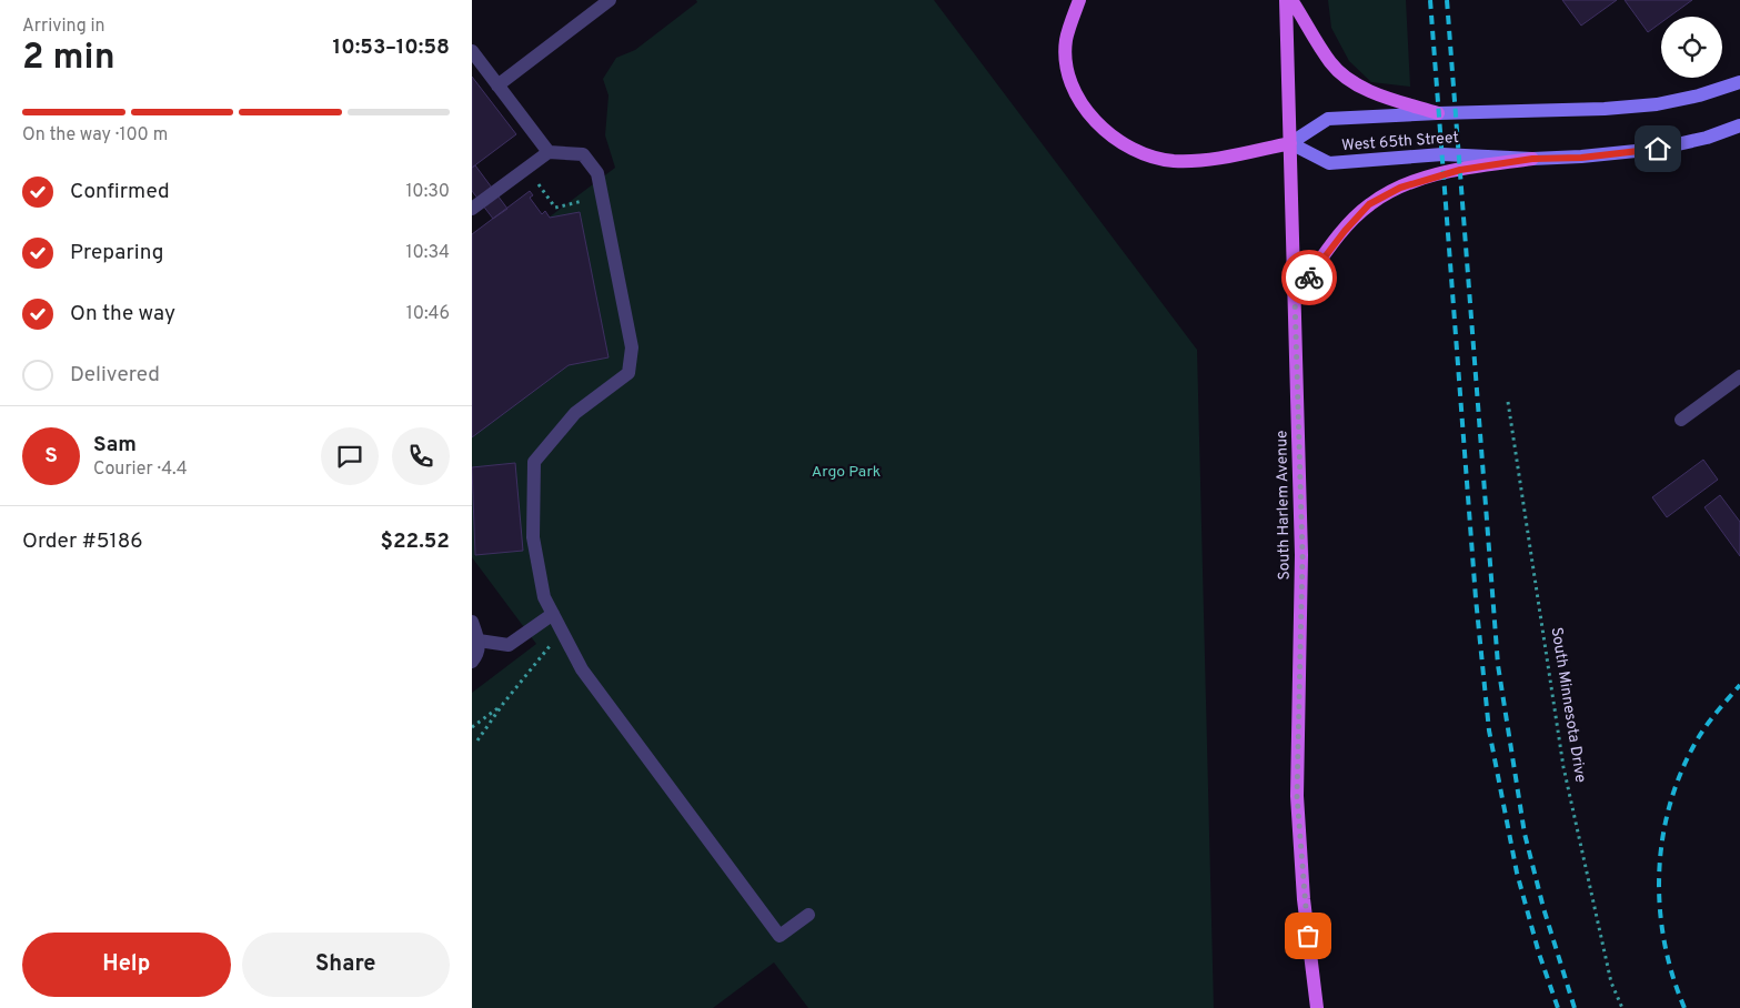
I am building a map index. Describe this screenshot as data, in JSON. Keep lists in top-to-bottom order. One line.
{"streets":{"main road":["South Harlem Avenue"],"street":["West 65th Street"],"path":["South Minnesota Drive"]},"crossings":[["West 65th Street","South Harlem Avenue"]],"parks":["Argo Park"],"page":{"heading":["2 min","Arriving in","10:53–10:58"],"panel":["Sam","Courier · 4.4","Order #5186","$22.52"],"bar":"On the way · 100 m","list":[["Confirmed","10:30"],["Preparing","10:34"],["On the way","10:46"],"Delivered"],"round":"S","buttons":["Help","Share"]}}
